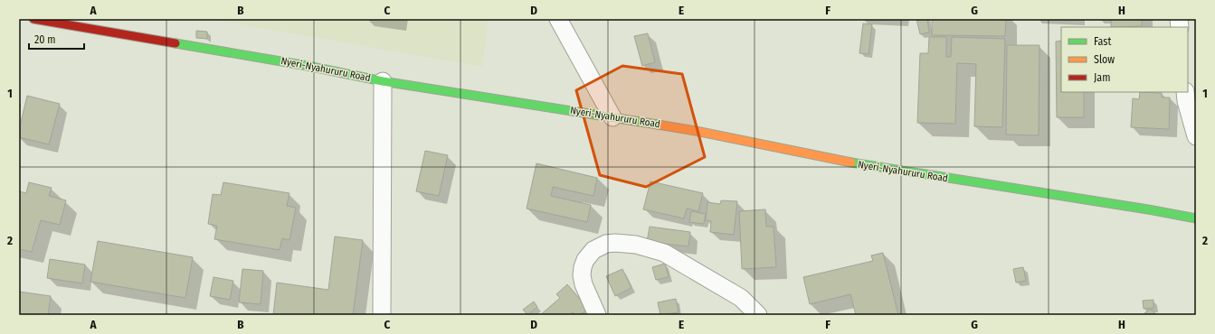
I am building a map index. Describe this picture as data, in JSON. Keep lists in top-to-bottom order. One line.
{"streets":{"main road":["Nyeri-Nyahururu Road"]},"legend":["Fast","Slow","Jam"],"scale_bar":"20 m","grid":{"columns":["A","B","C","D","E","F","G","H"],"rows":["1","2"]}}
